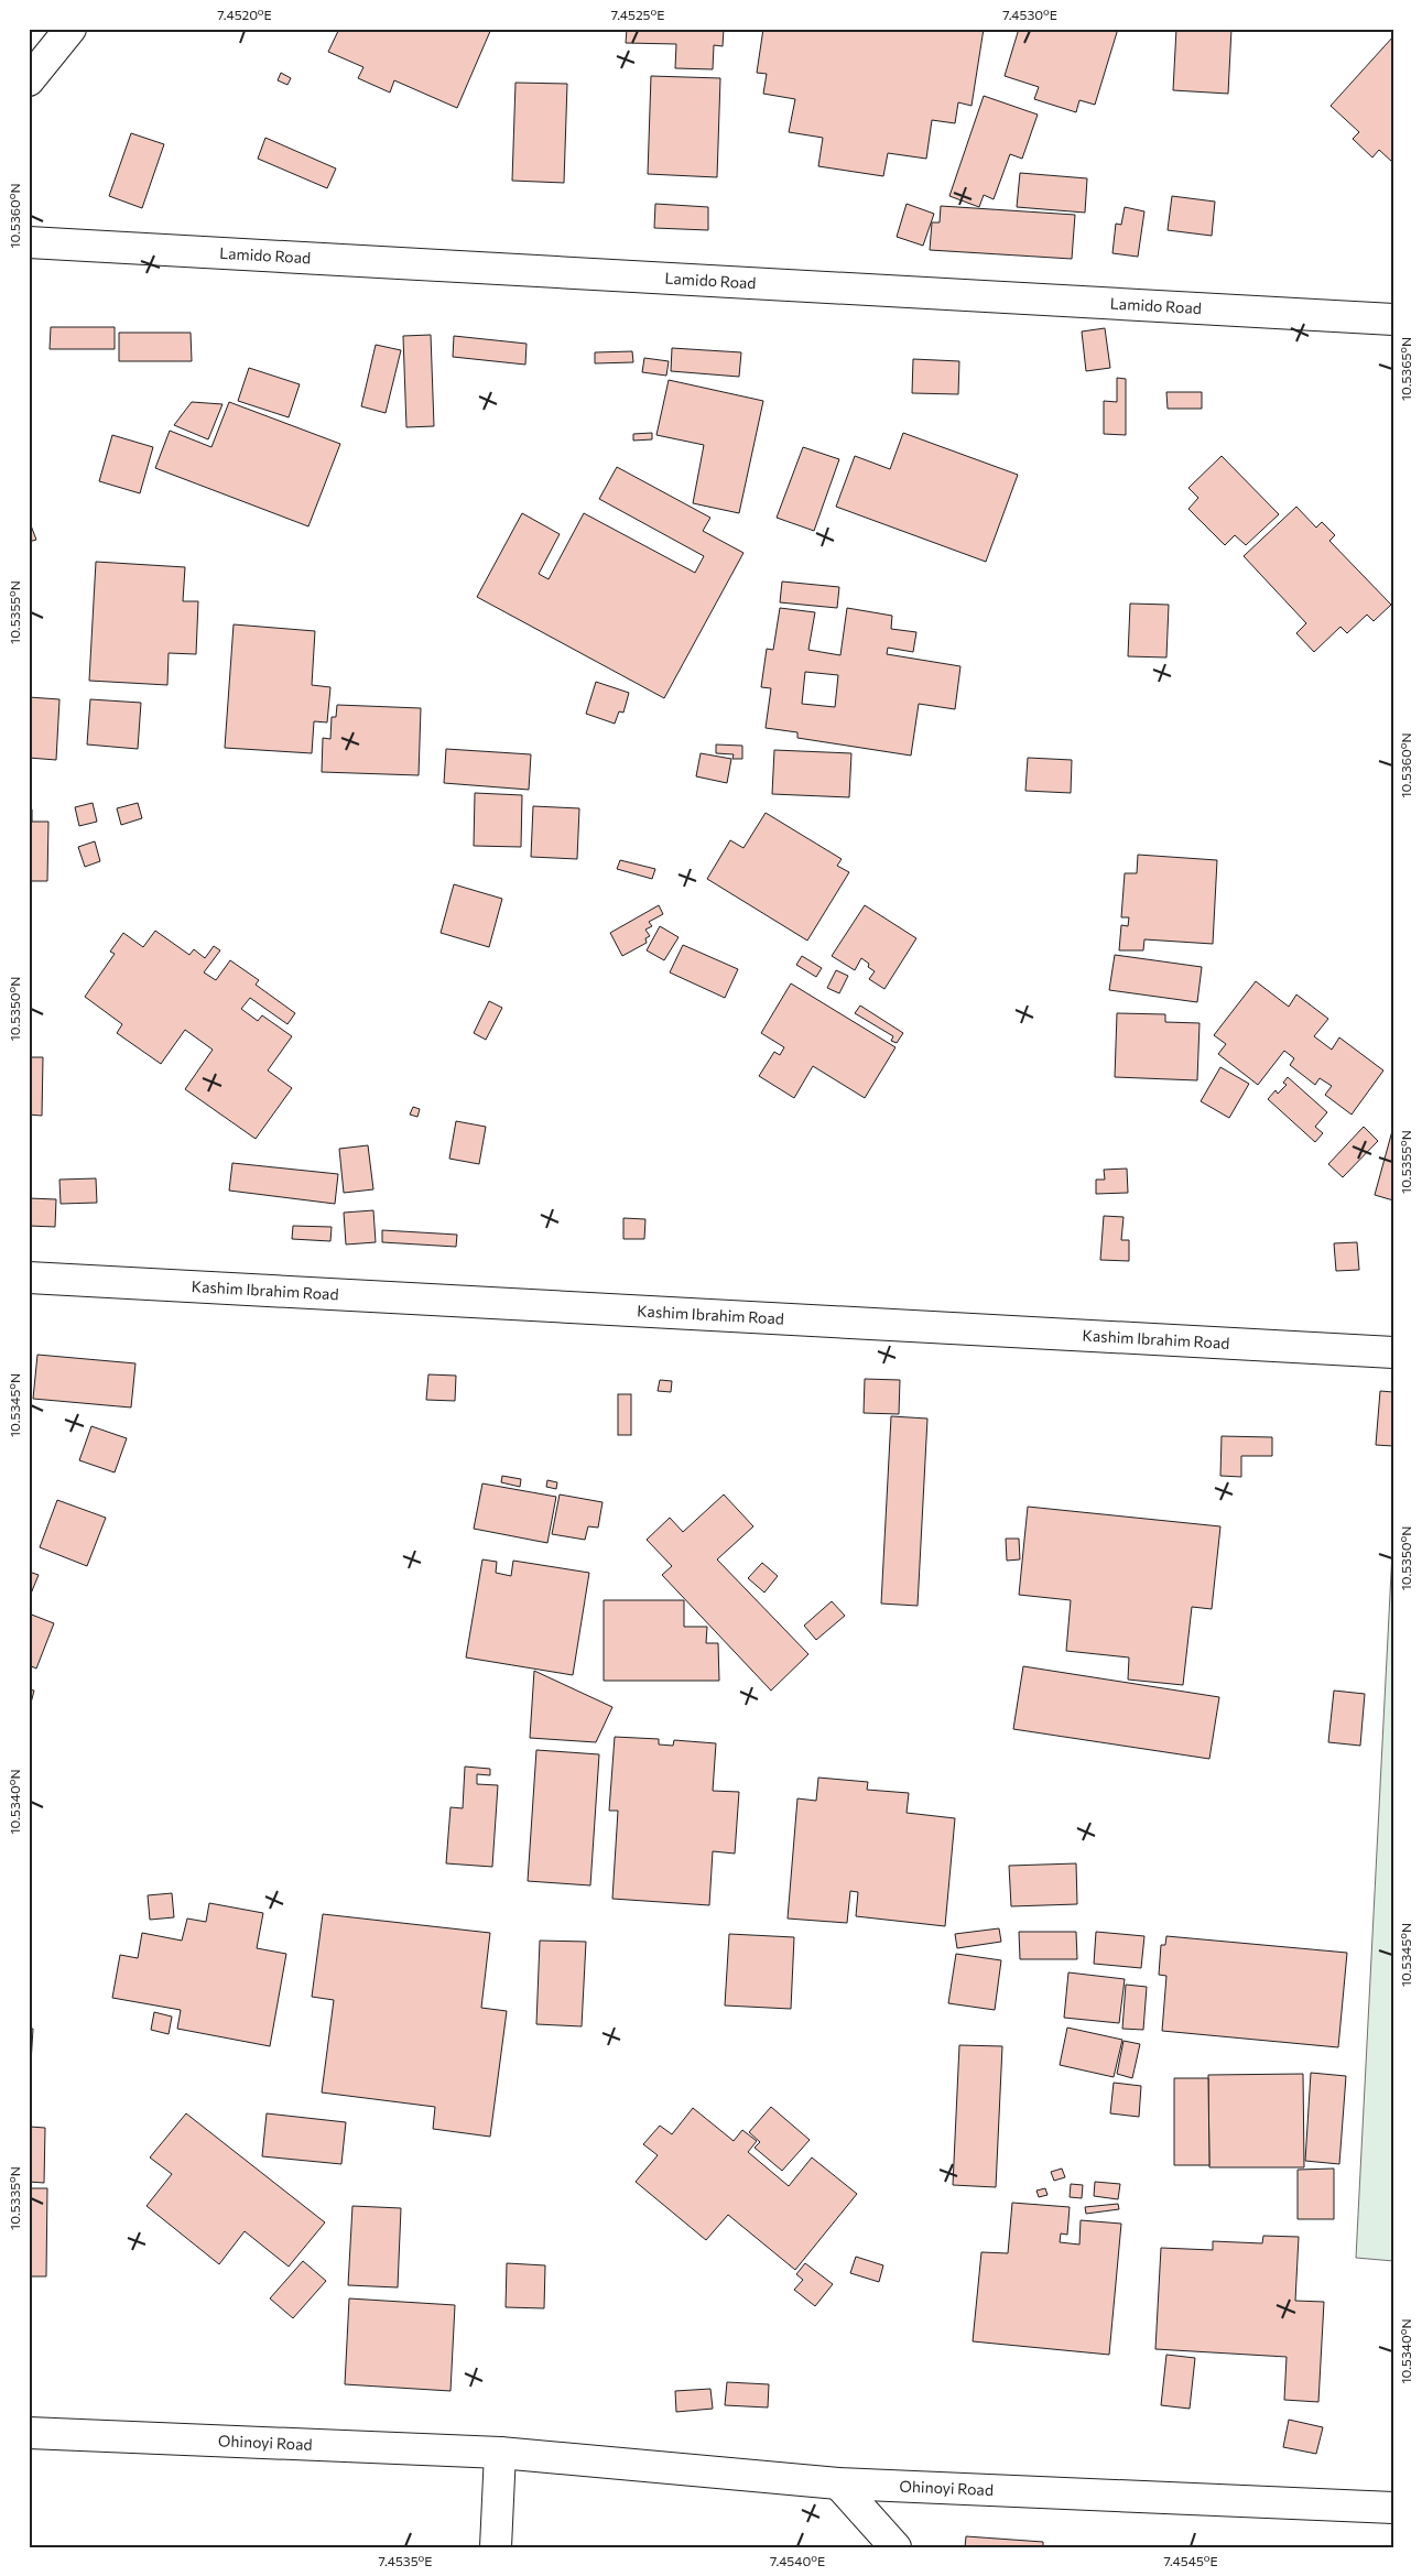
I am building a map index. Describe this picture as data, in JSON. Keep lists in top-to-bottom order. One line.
{"streets":{"street":["Lamido Road","Kashim Ibrahim Road","Ohinoyi Road"]},"coordinates":["7.4520°E","7.4525°E","7.4530°E","10.5360°N","10.5365°N","10.5355°N","10.5350°N","10.5345°N","10.5340°N","10.5335°N","7.4535°E","7.4540°E","7.4545°E"]}
